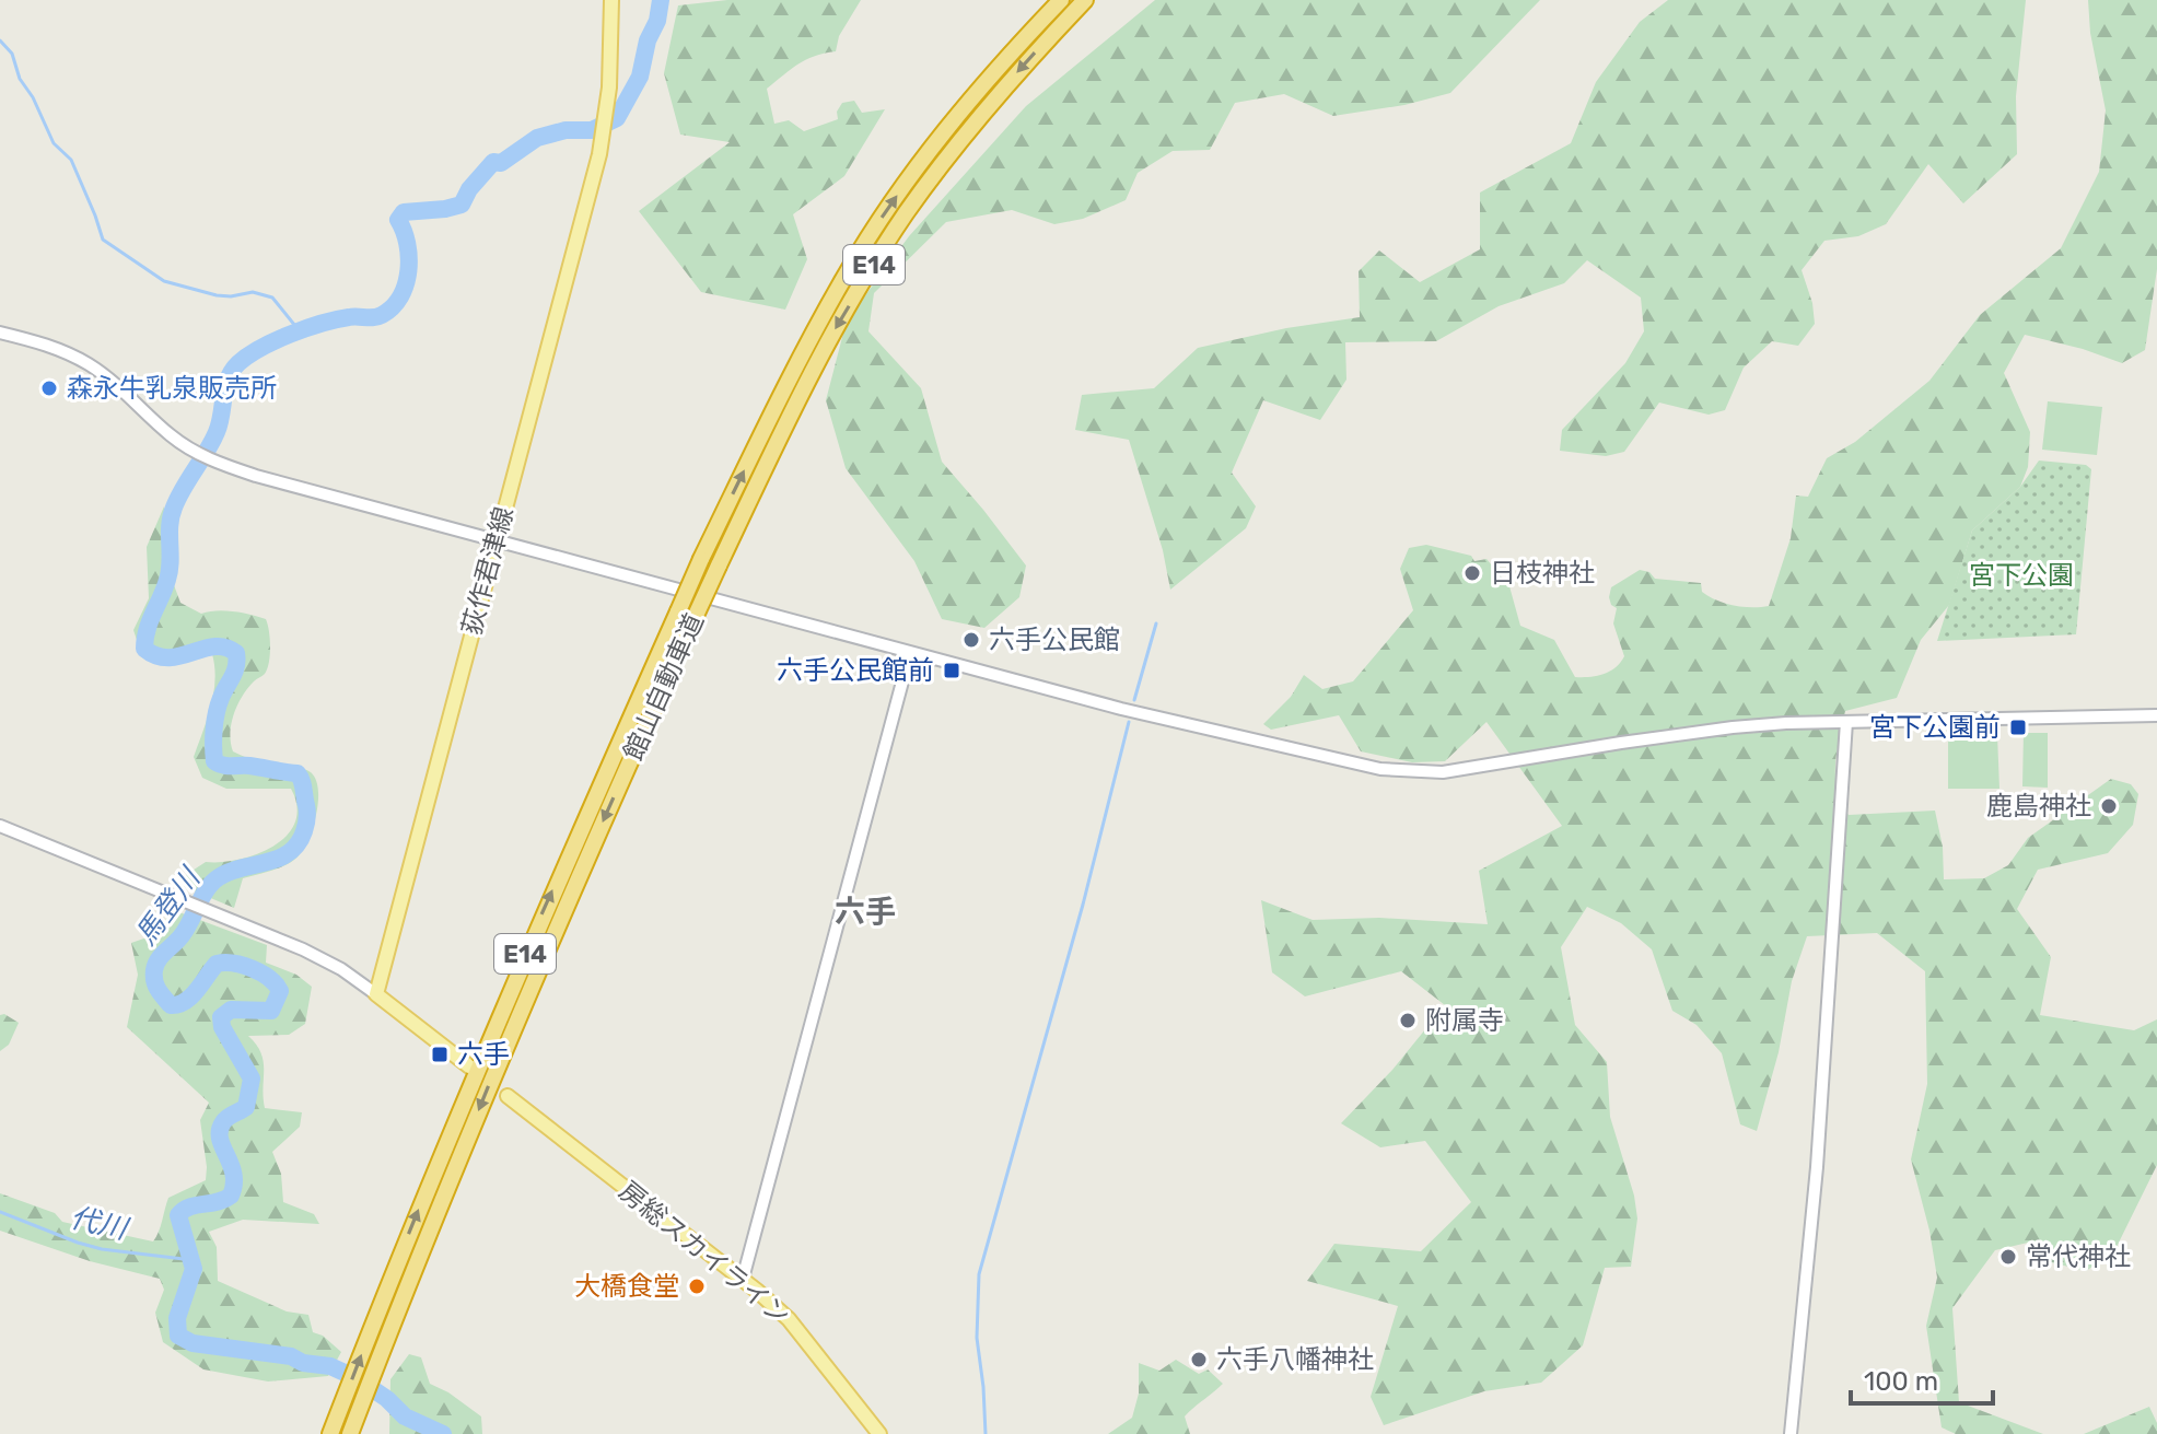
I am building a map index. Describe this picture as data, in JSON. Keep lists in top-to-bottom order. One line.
{"streets":{"highway":["E14","館山自動車道"],"main road":["荻作君津線","房総スカイライン"]},"districts":["六手"],"water":["馬登川","代川"],"parks":["宮下公園"],"places":{"other":["森永牛乳泉販売所","日枝神社","六手公民館","鹿島神社","附属寺","常代神社","大橋食堂","六手八幡神社"],"transit":["六手公民館前","宮下公園前","六手"]},"scale_bar":"100 m"}
